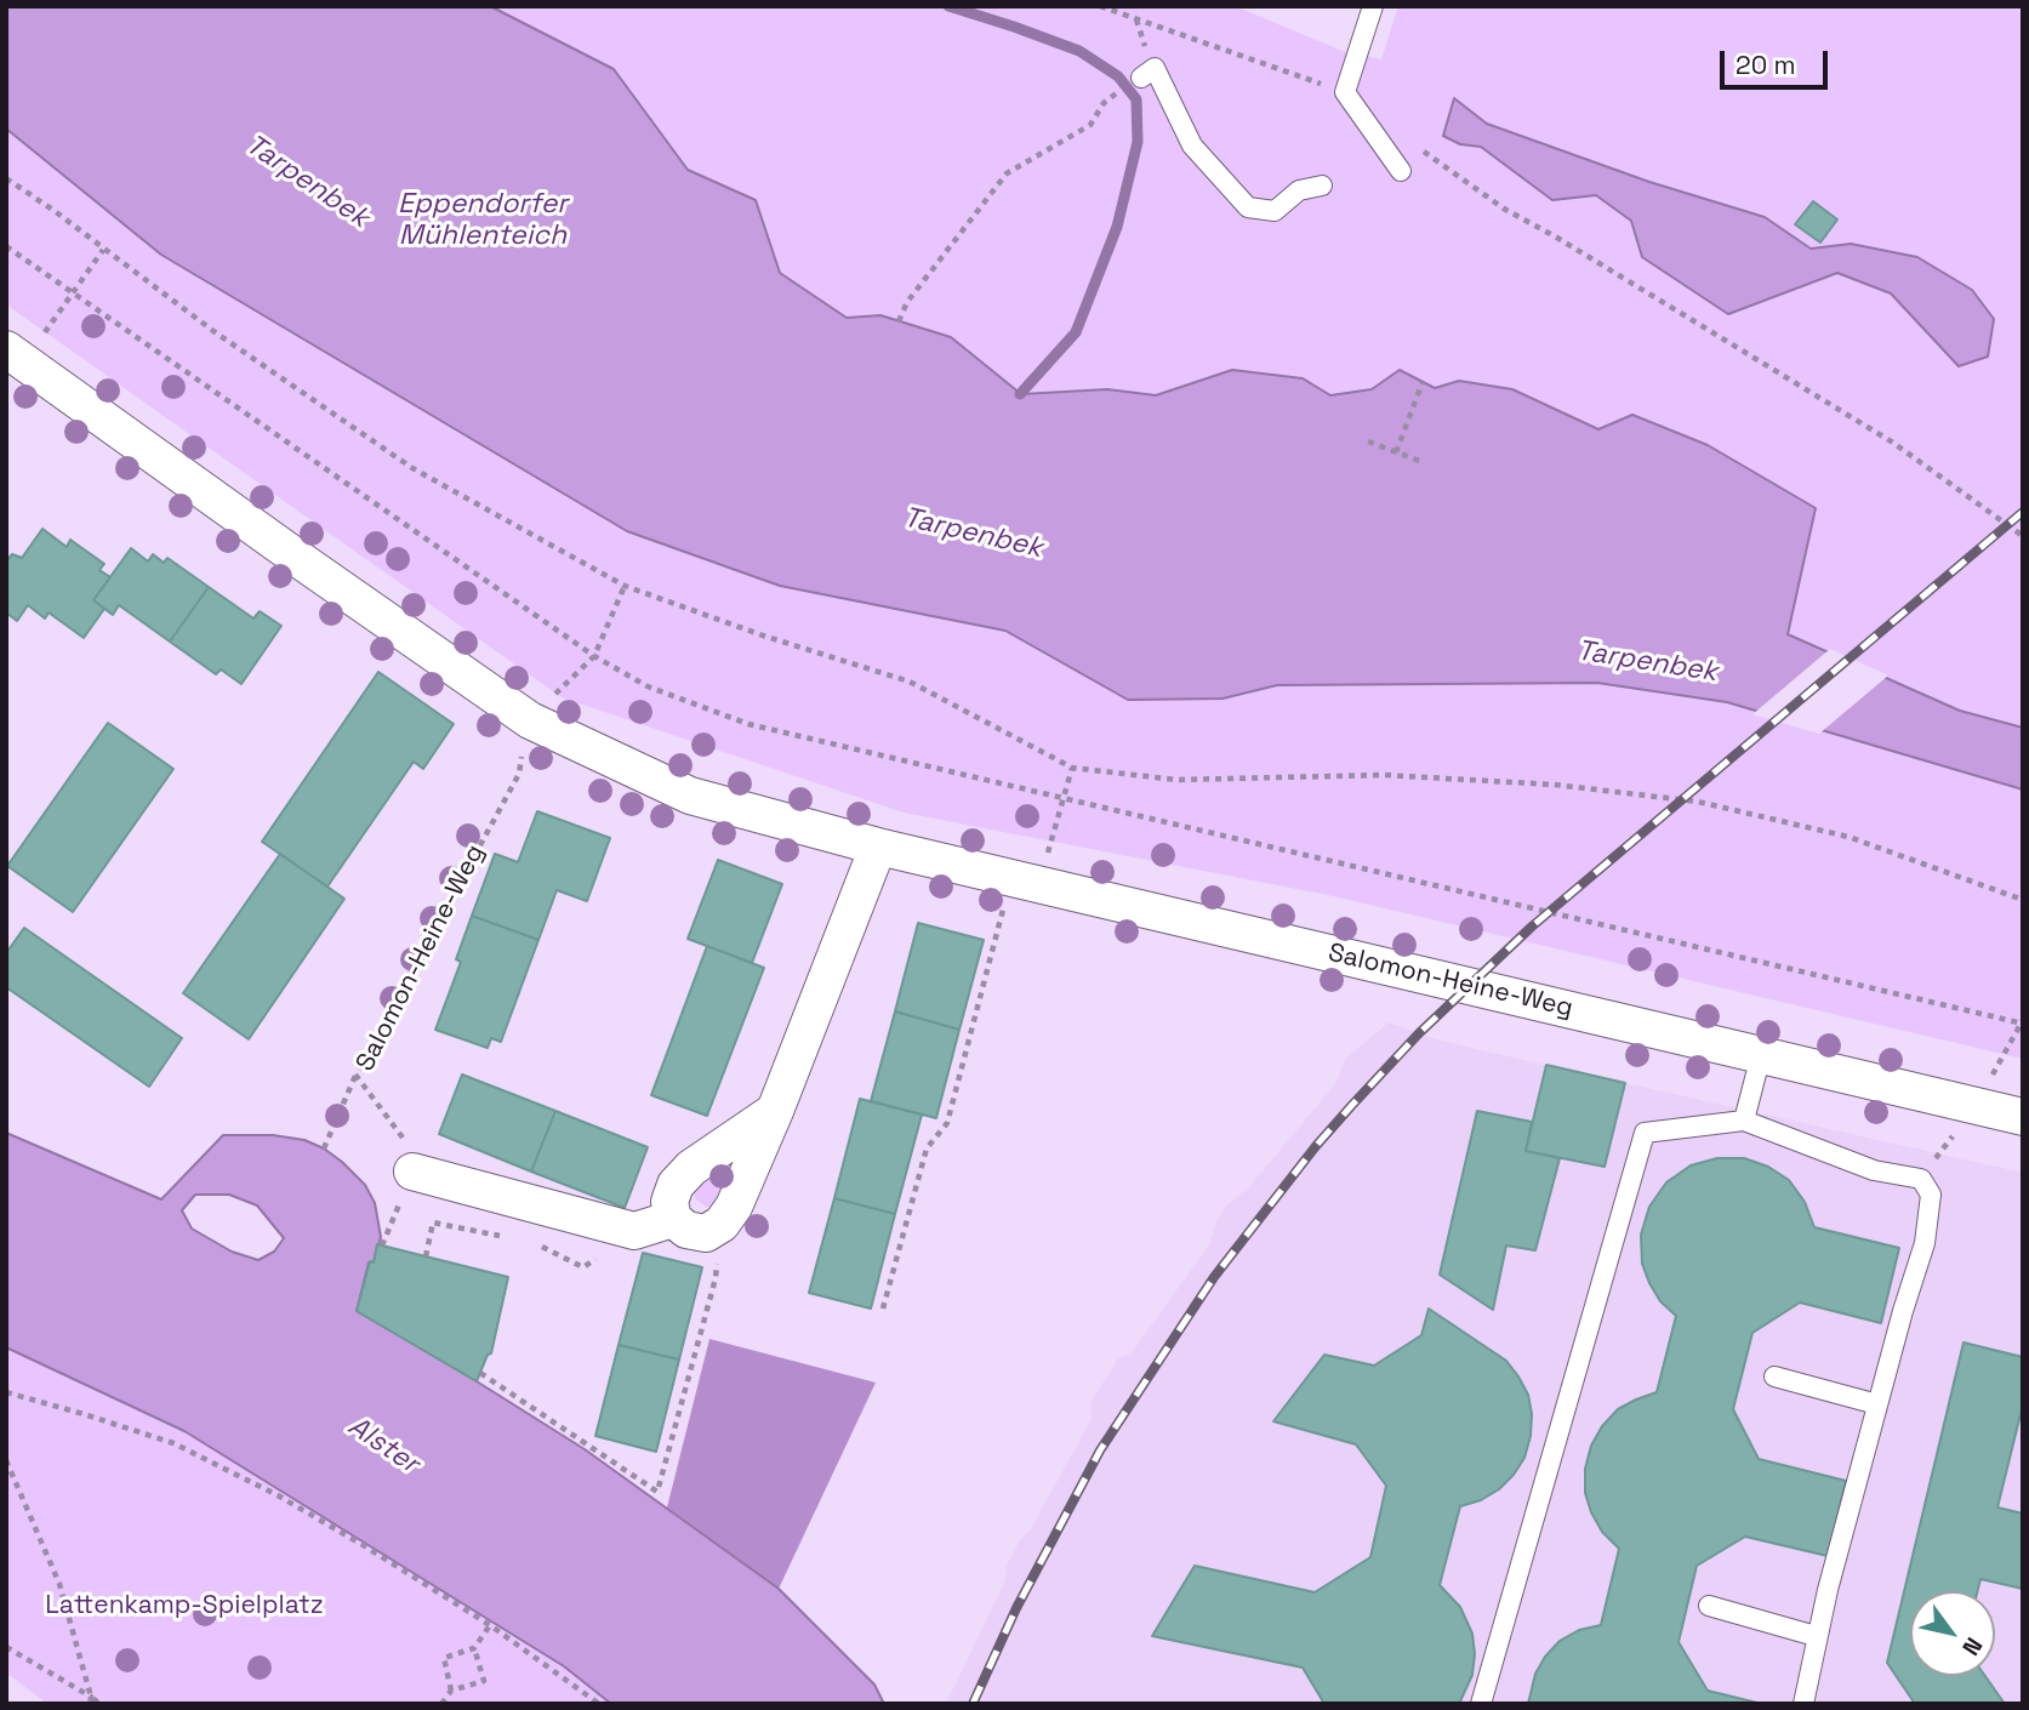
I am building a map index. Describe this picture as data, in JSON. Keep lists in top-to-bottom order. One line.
{"streets":{"street":["Salomon-Heine-Weg"]},"water":["Tarpenbek","Eppendorfer Mühlenteich","Alster"],"parks":["Lattenkamp-Spielplatz"],"scale_bar":"20 m","north":"bottom right"}
